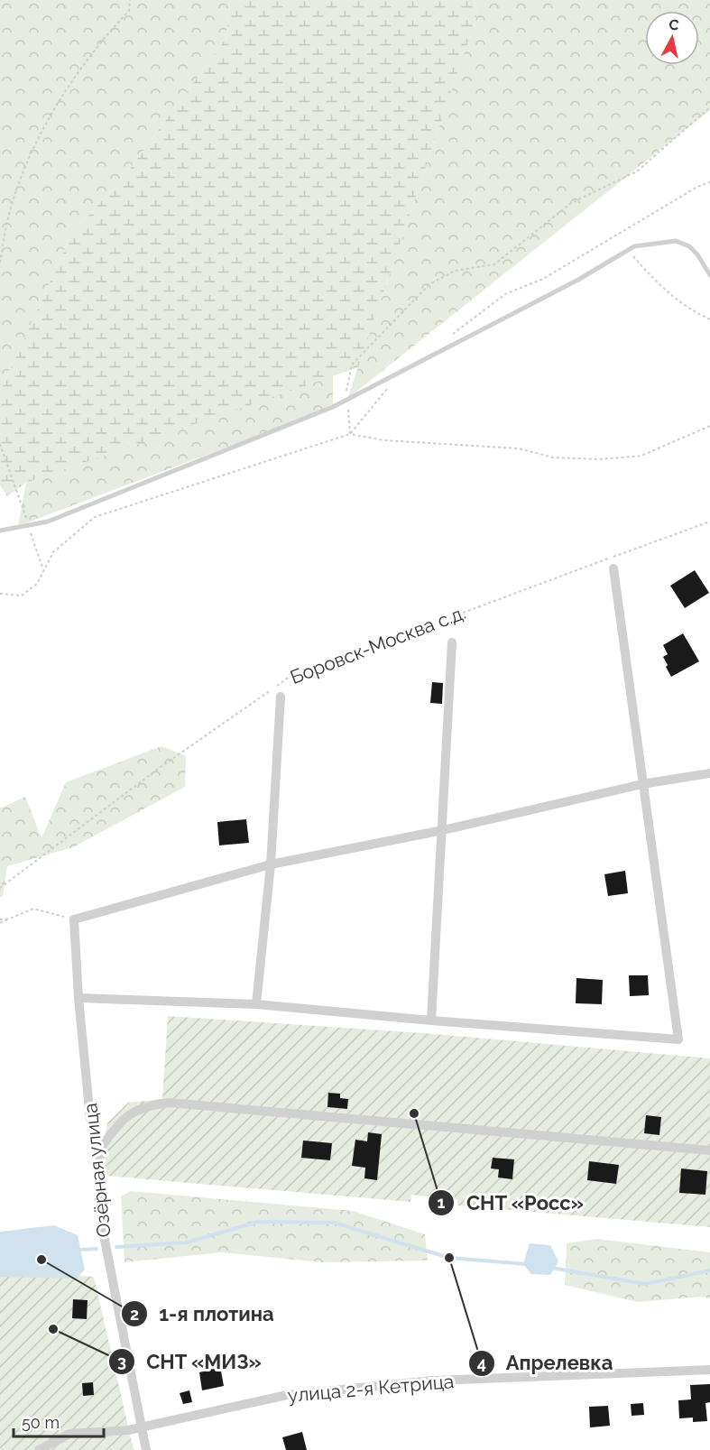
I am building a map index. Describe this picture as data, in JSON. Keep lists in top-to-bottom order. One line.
{"streets":{"street":["Озёрная улица","улица 2-я Кетрица"],"path":["Боровск-Москва с.д."]},"crossings":[["Озёрная улица","улица 2-я Кетрица"]],"places":["СНТ «Росс»","Апрелевка","1-я плотина","СНТ «МИЗ»"],"scale_bar":"50 m","north":"top"}
